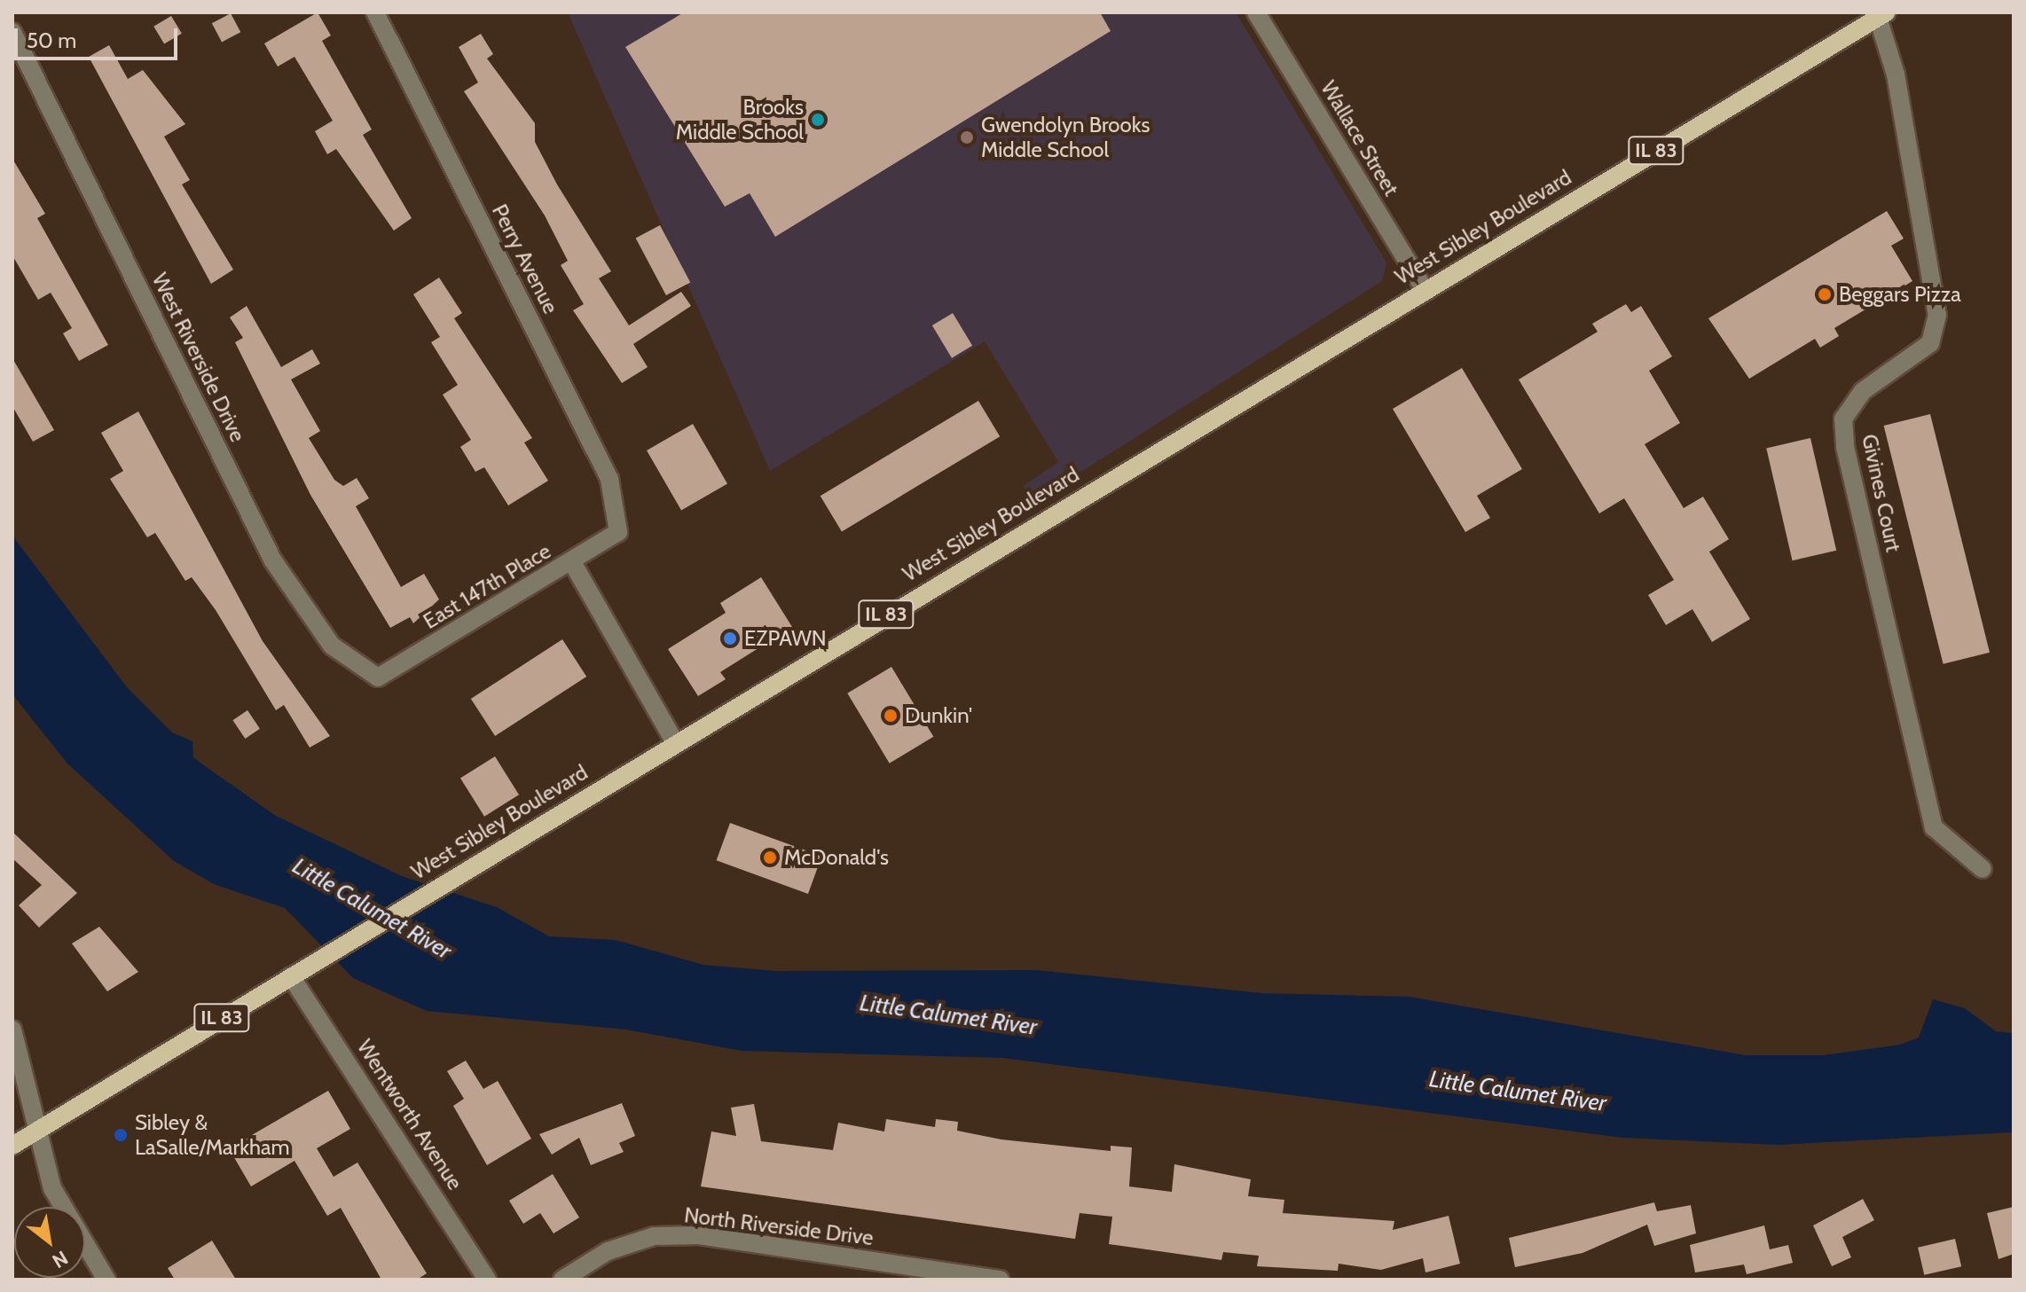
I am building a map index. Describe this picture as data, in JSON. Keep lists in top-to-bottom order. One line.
{"streets":{"main road":["IL 83","West Sibley Boulevard"],"street":["Wallace Street","Perry Avenue","West Riverside Drive","Givines Court","East 147th Place","Wentworth Avenue","North Riverside Drive"]},"crossings":[["Wallace Street","West Sibley Boulevard"],["West Sibley Boulevard","Givines Court"],["West Sibley Boulevard","Wentworth Avenue"],["Perry Avenue","East 147th Place"],["West Riverside Drive","East 147th Place"]],"water":["Little Calumet River"],"places":["Brooks Middle School","Gwendolyn Brooks Middle School","Beggars Pizza","EZPAWN","Dunkin'","McDonald's","Sibley & LaSalle/Markham"],"scale_bar":"50 m","north":"bottom right"}
